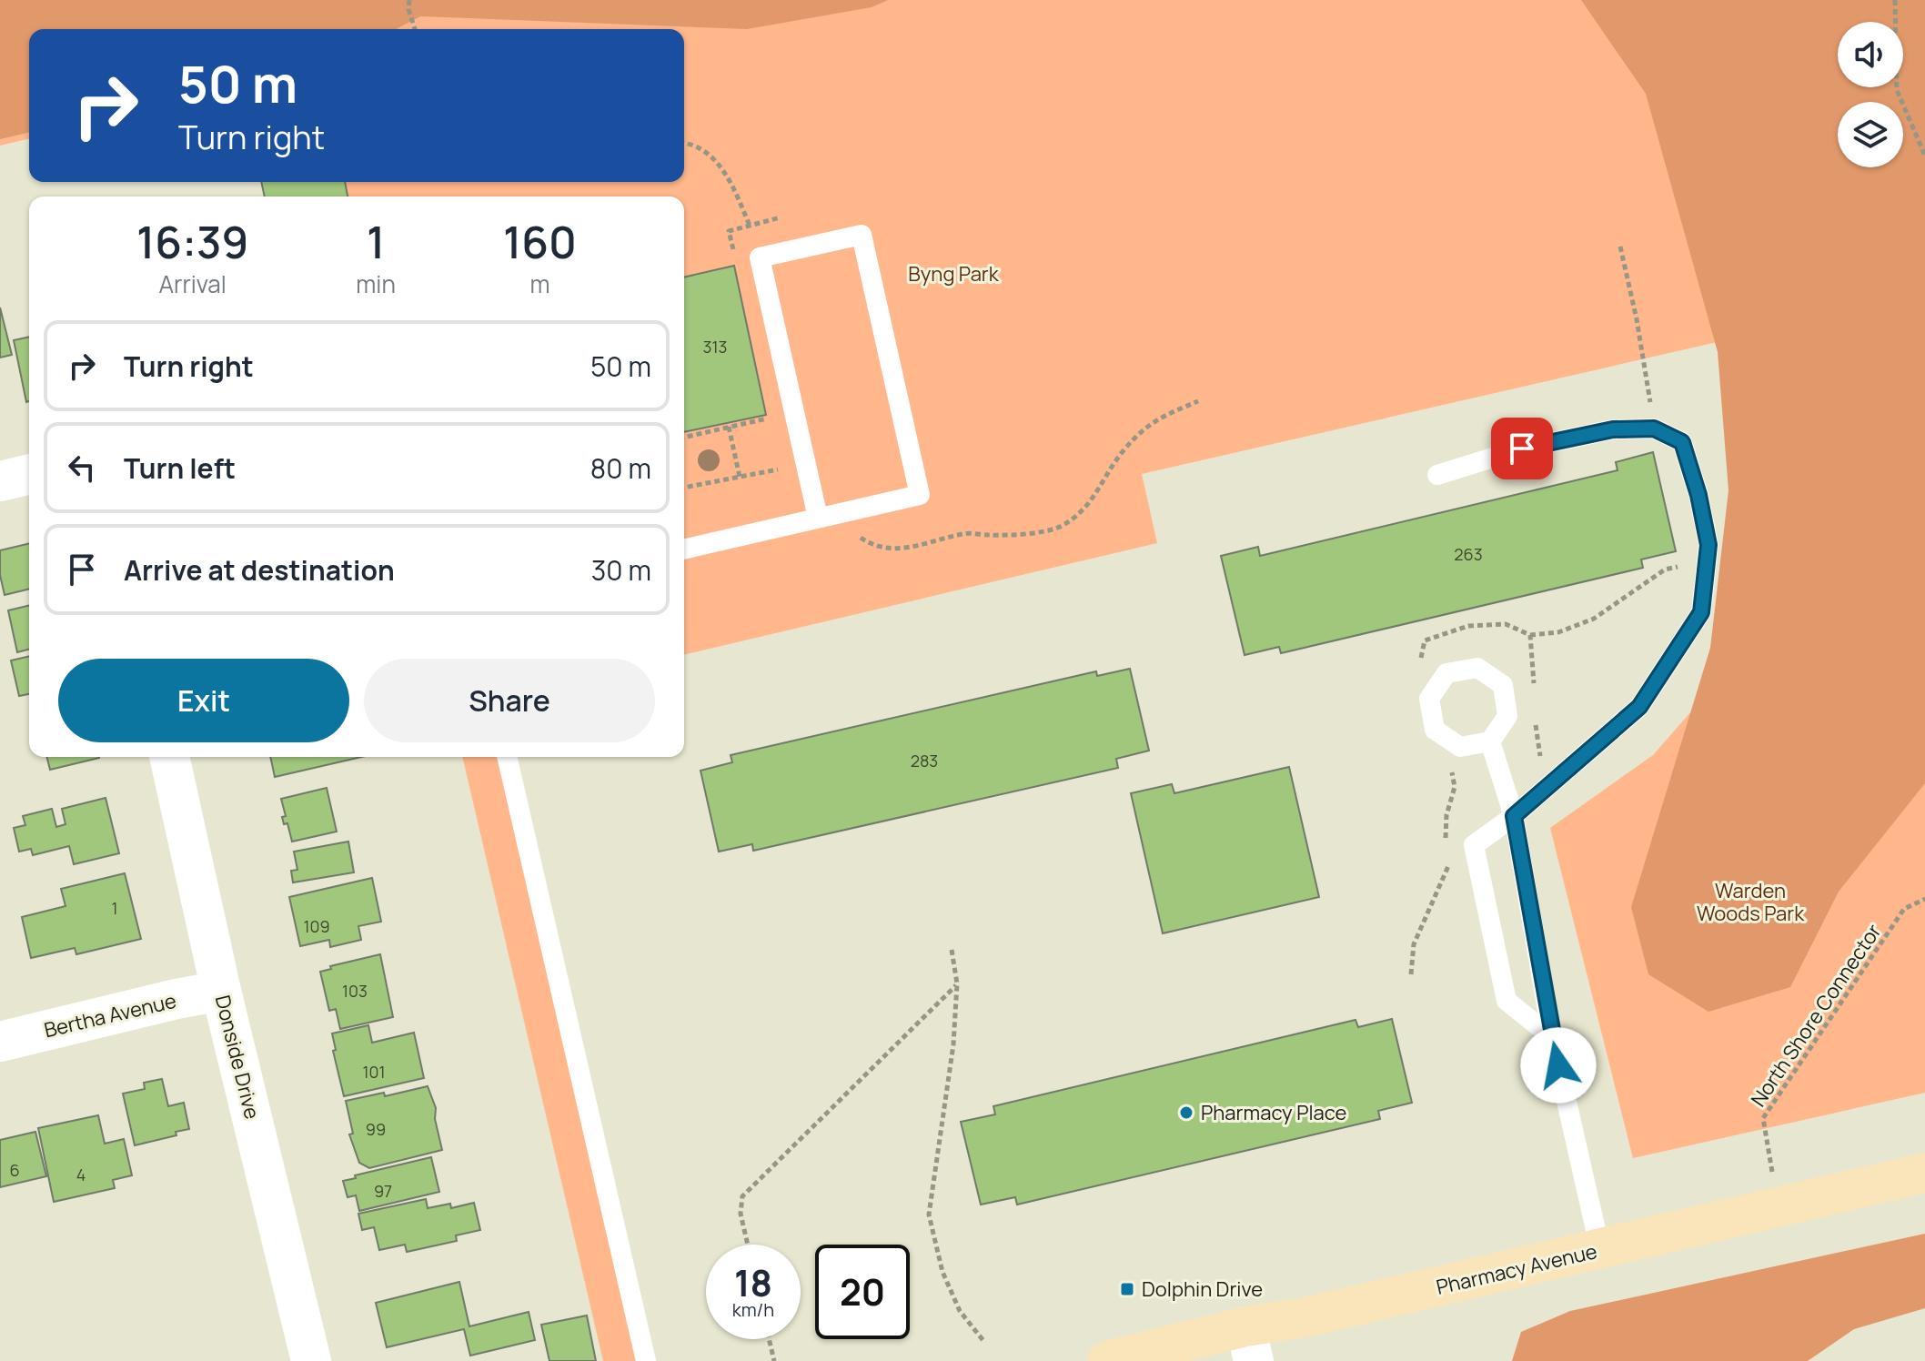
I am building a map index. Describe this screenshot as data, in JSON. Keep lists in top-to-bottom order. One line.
{"streets":{"street":["Bertha Avenue","Donside Drive","Pharmacy Avenue"],"path":["North Shore Connector"]},"crossings":[["Bertha Avenue","Donside Drive"],["North Shore Connector","Pharmacy Avenue"]],"parks":["Byng Park","Warden Woods Park"],"places":{"other":["Pharmacy Place"],"transit":["Dolphin Drive"]},"house_numbers":["313","263","283","1","109","103","101","99","6","4","97"],"page":{"turn":["50 m","Turn right"],"eta":["16:39","Arrival","1","min","160","m"],"list":[{"name":"Turn right","value":"50 m"},{"name":"Turn left","value":"80 m"},{"name":"Arrive at destination","value":"30 m"}],"buttons":["Exit","Share"],"speed":"18 km/h","limit":"20"}}
